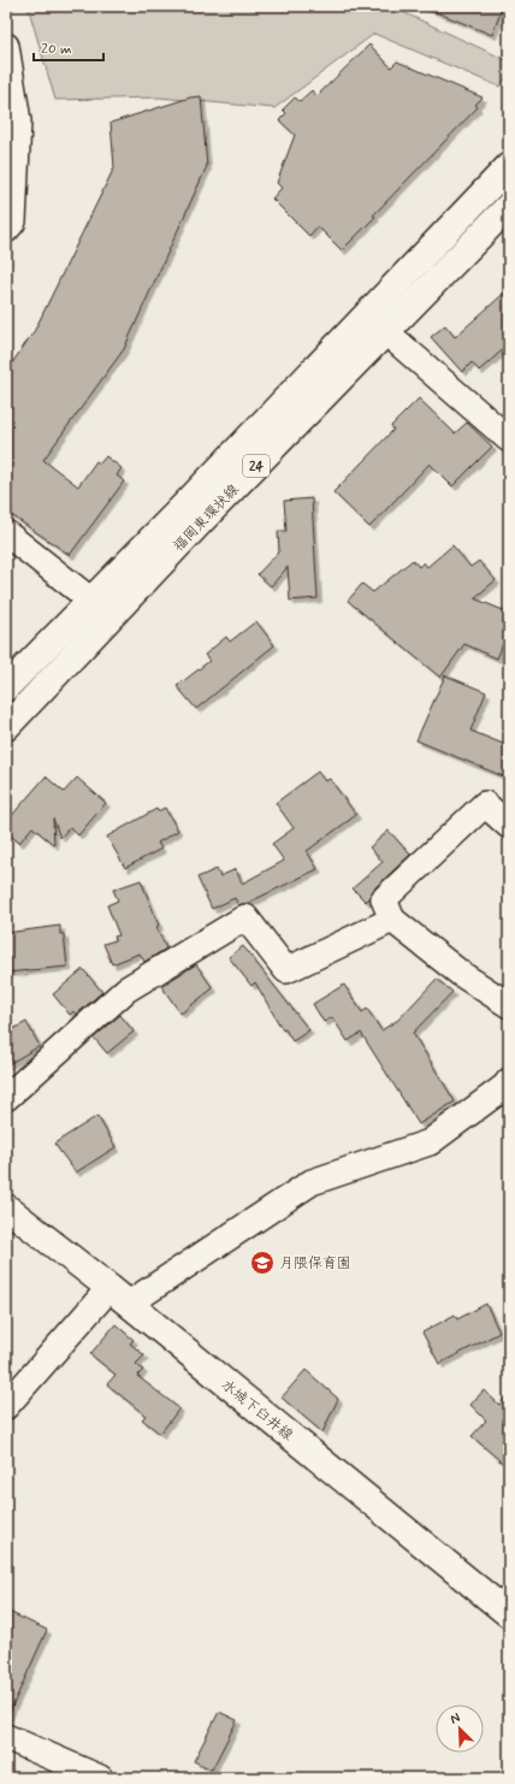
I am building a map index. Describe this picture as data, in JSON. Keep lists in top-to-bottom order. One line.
{"streets":{"main road":["24","福岡東環状線","水城下臼井線"]},"places":{"school or university":["月隈保育園"]},"scale_bar":"20 m","north":"top left"}
